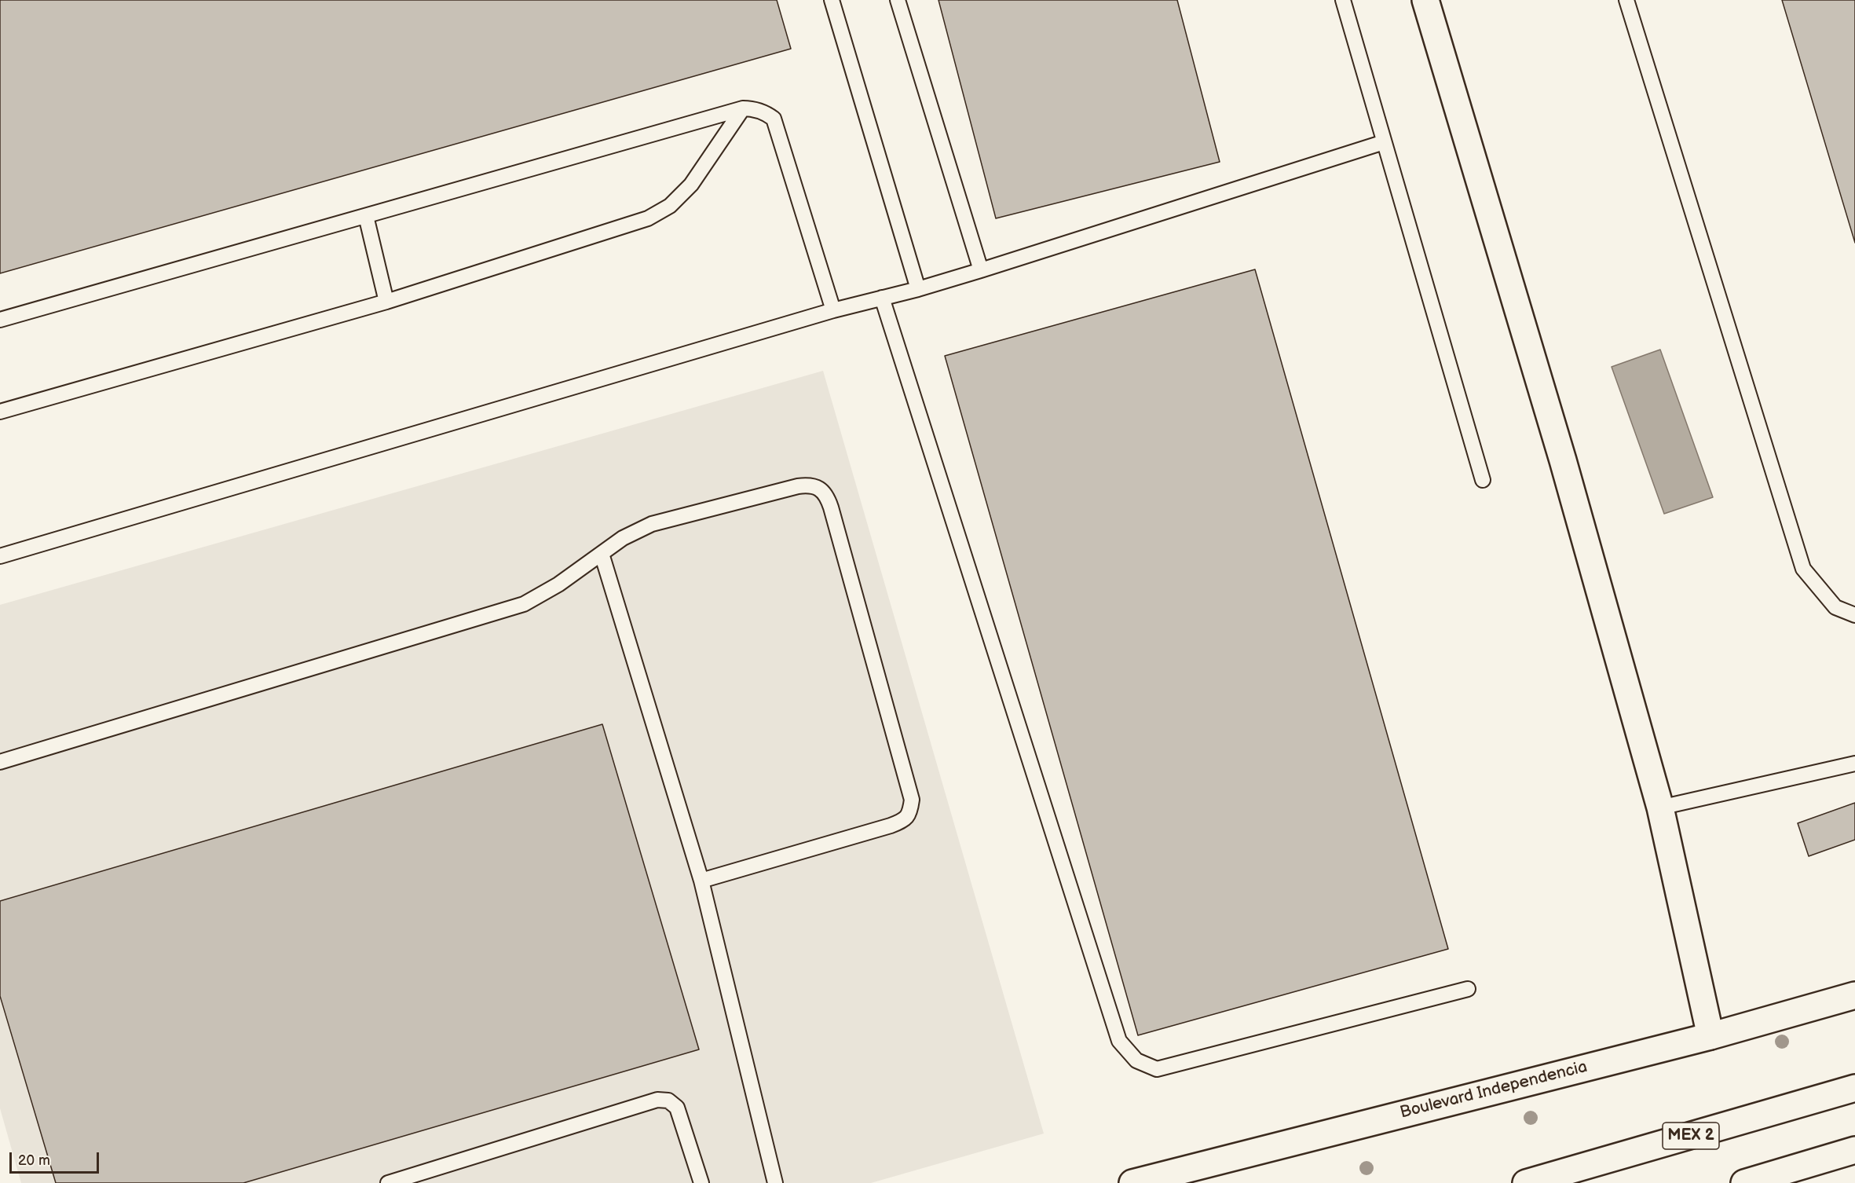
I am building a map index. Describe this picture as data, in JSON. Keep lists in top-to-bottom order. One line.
{"streets":{"main road":["Boulevard Independencia","MEX 2"]},"scale_bar":"20 m"}
